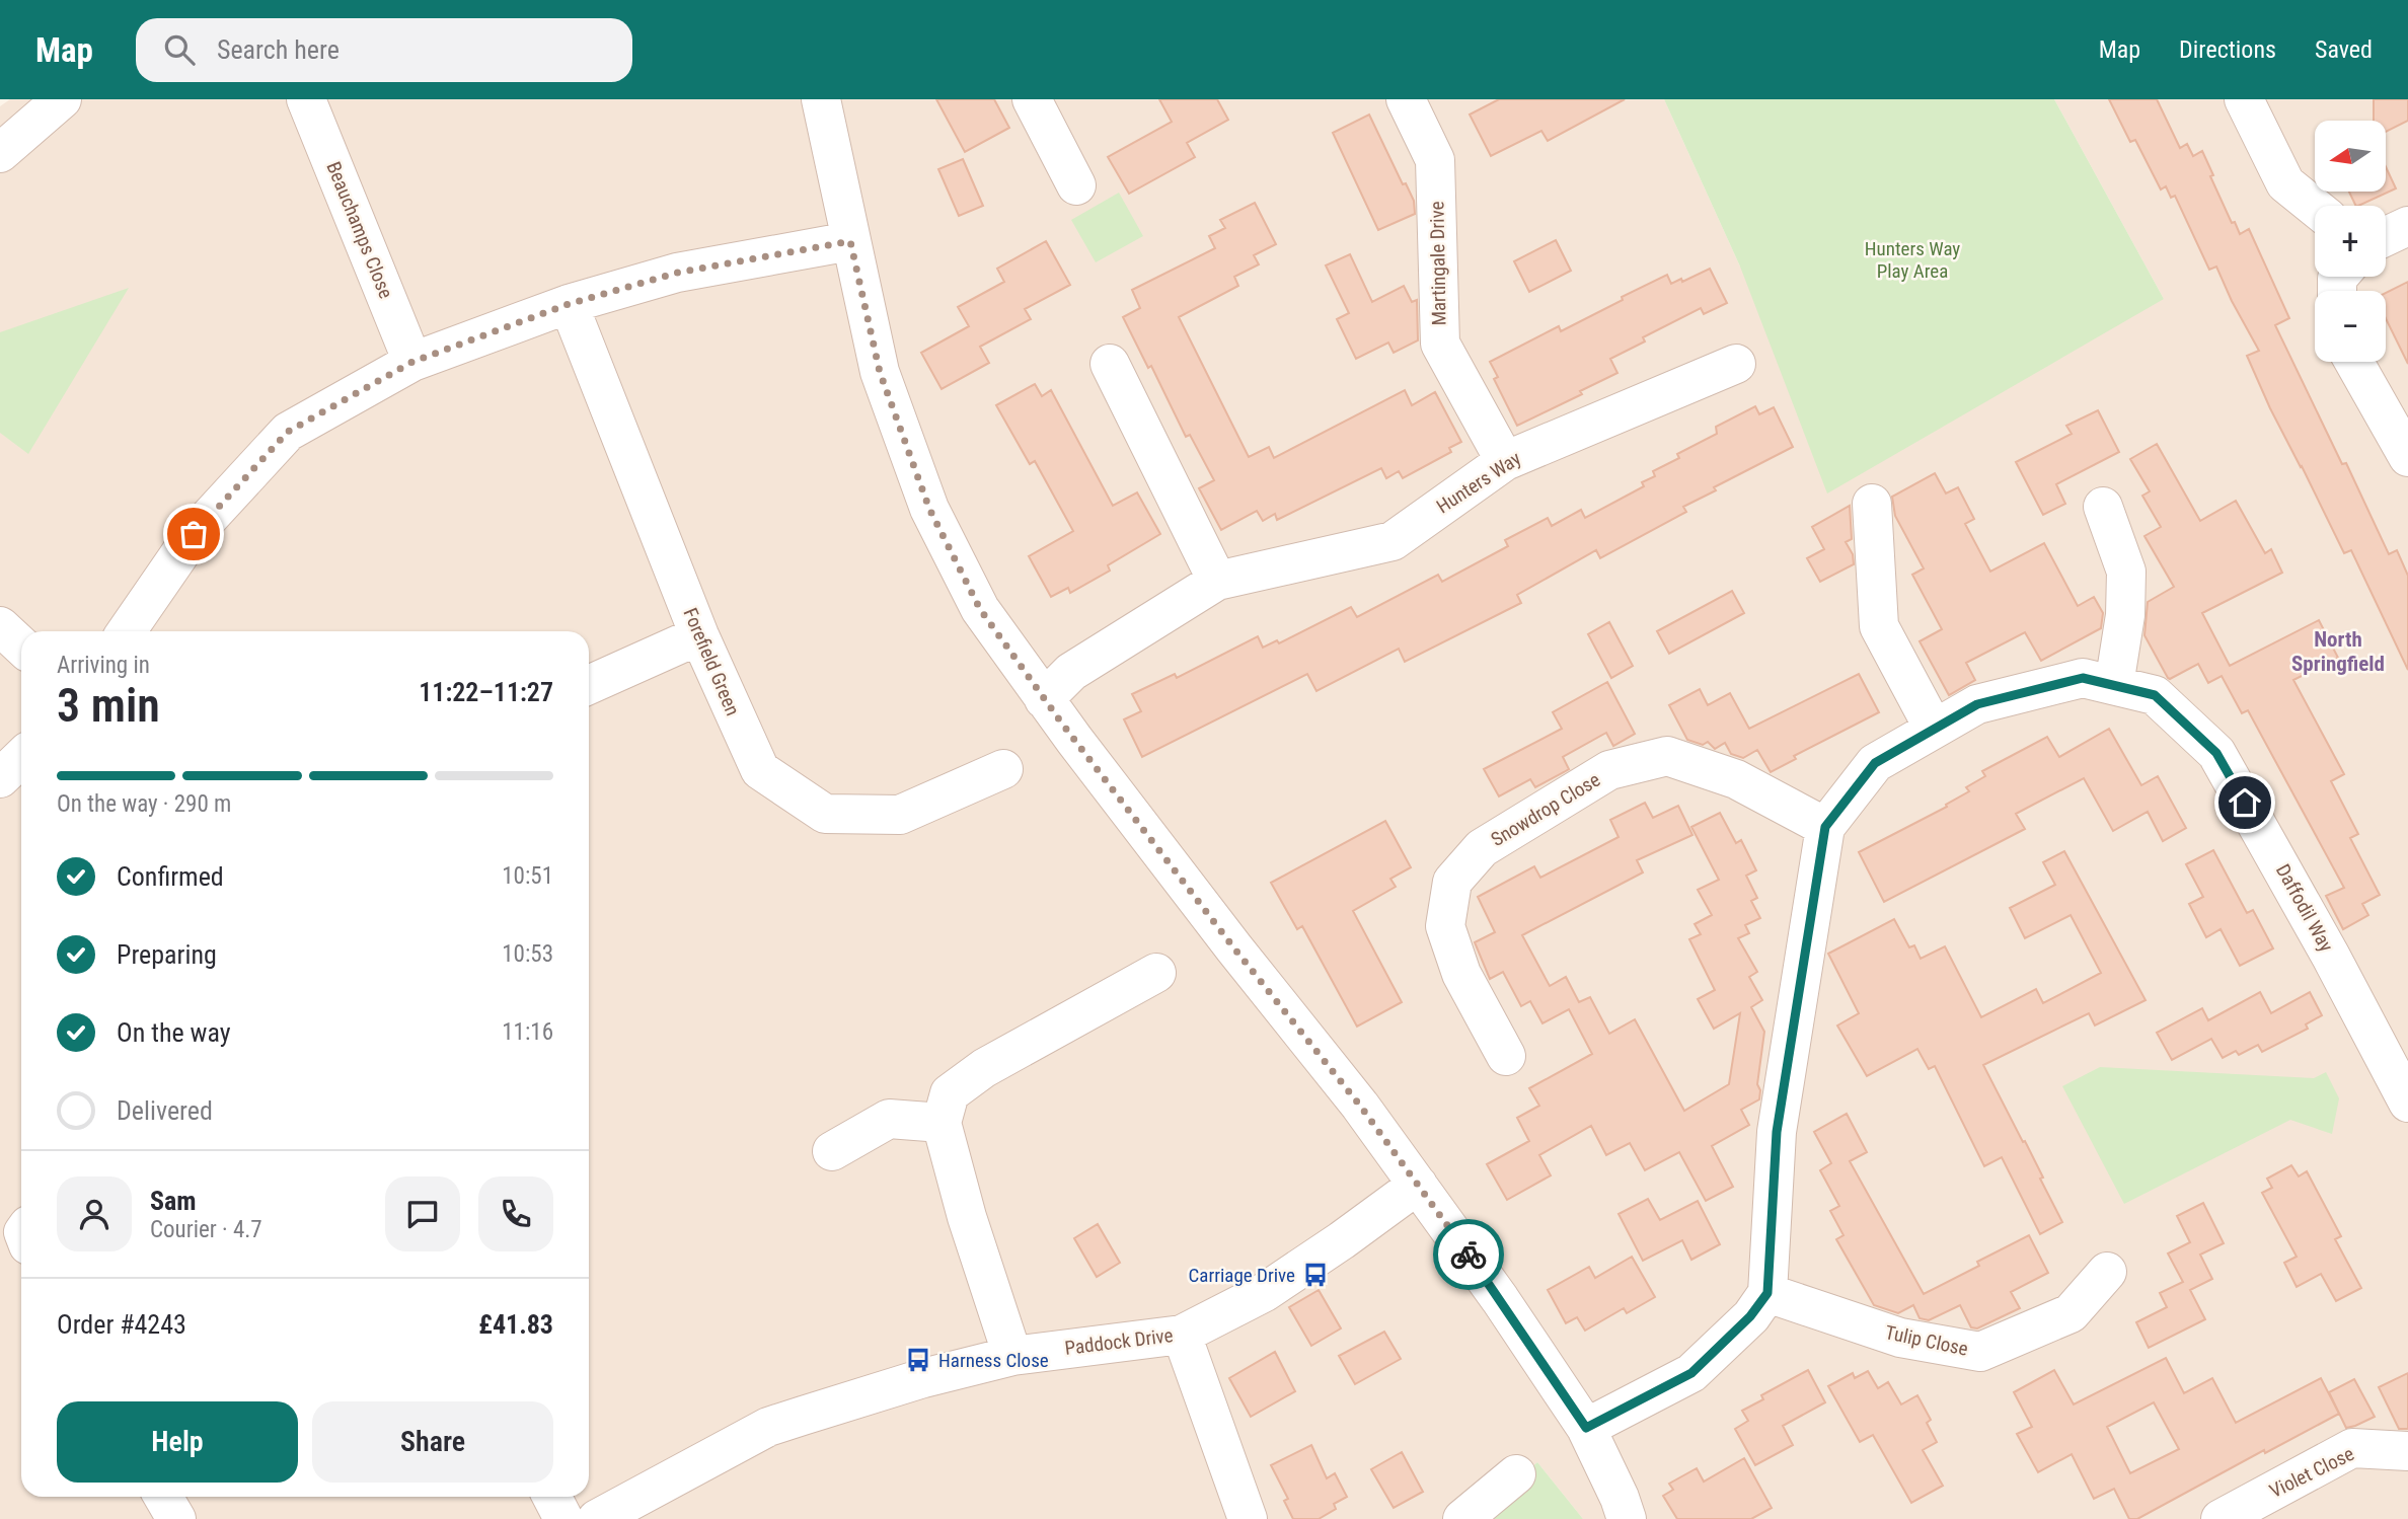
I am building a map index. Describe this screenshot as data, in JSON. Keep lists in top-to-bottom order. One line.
{"streets":{"street":["Beauchamps Close","Martingale Drive","Hunters Way","Forefield Green","Snowdrop Close","Daffodil Way","Tulip Close","Paddock Drive","Violet Close"]},"crossings":[["Martingale Drive","Hunters Way"],["Snowdrop Close","Daffodil Way"],["Daffodil Way","Tulip Close"]],"districts":["North Springfield"],"parks":["Hunters Way Play Area"],"places":{"bus stop":["Carriage Drive","Harness Close"]},"north":"left","page":{"header":"Map","search":"Search here","nav":["Map","Directions","Saved"],"map_buttons":["+","−"],"heading":["3 min","Arriving in","11:22–11:27"],"panel":["Sam","Courier · 4.7","Order #4243","£41.83"],"bar":"On the way · 290 m","list":[["Confirmed","10:51"],["Preparing","10:53"],["On the way","11:16"],"Delivered"],"buttons":["Help","Share"]}}
